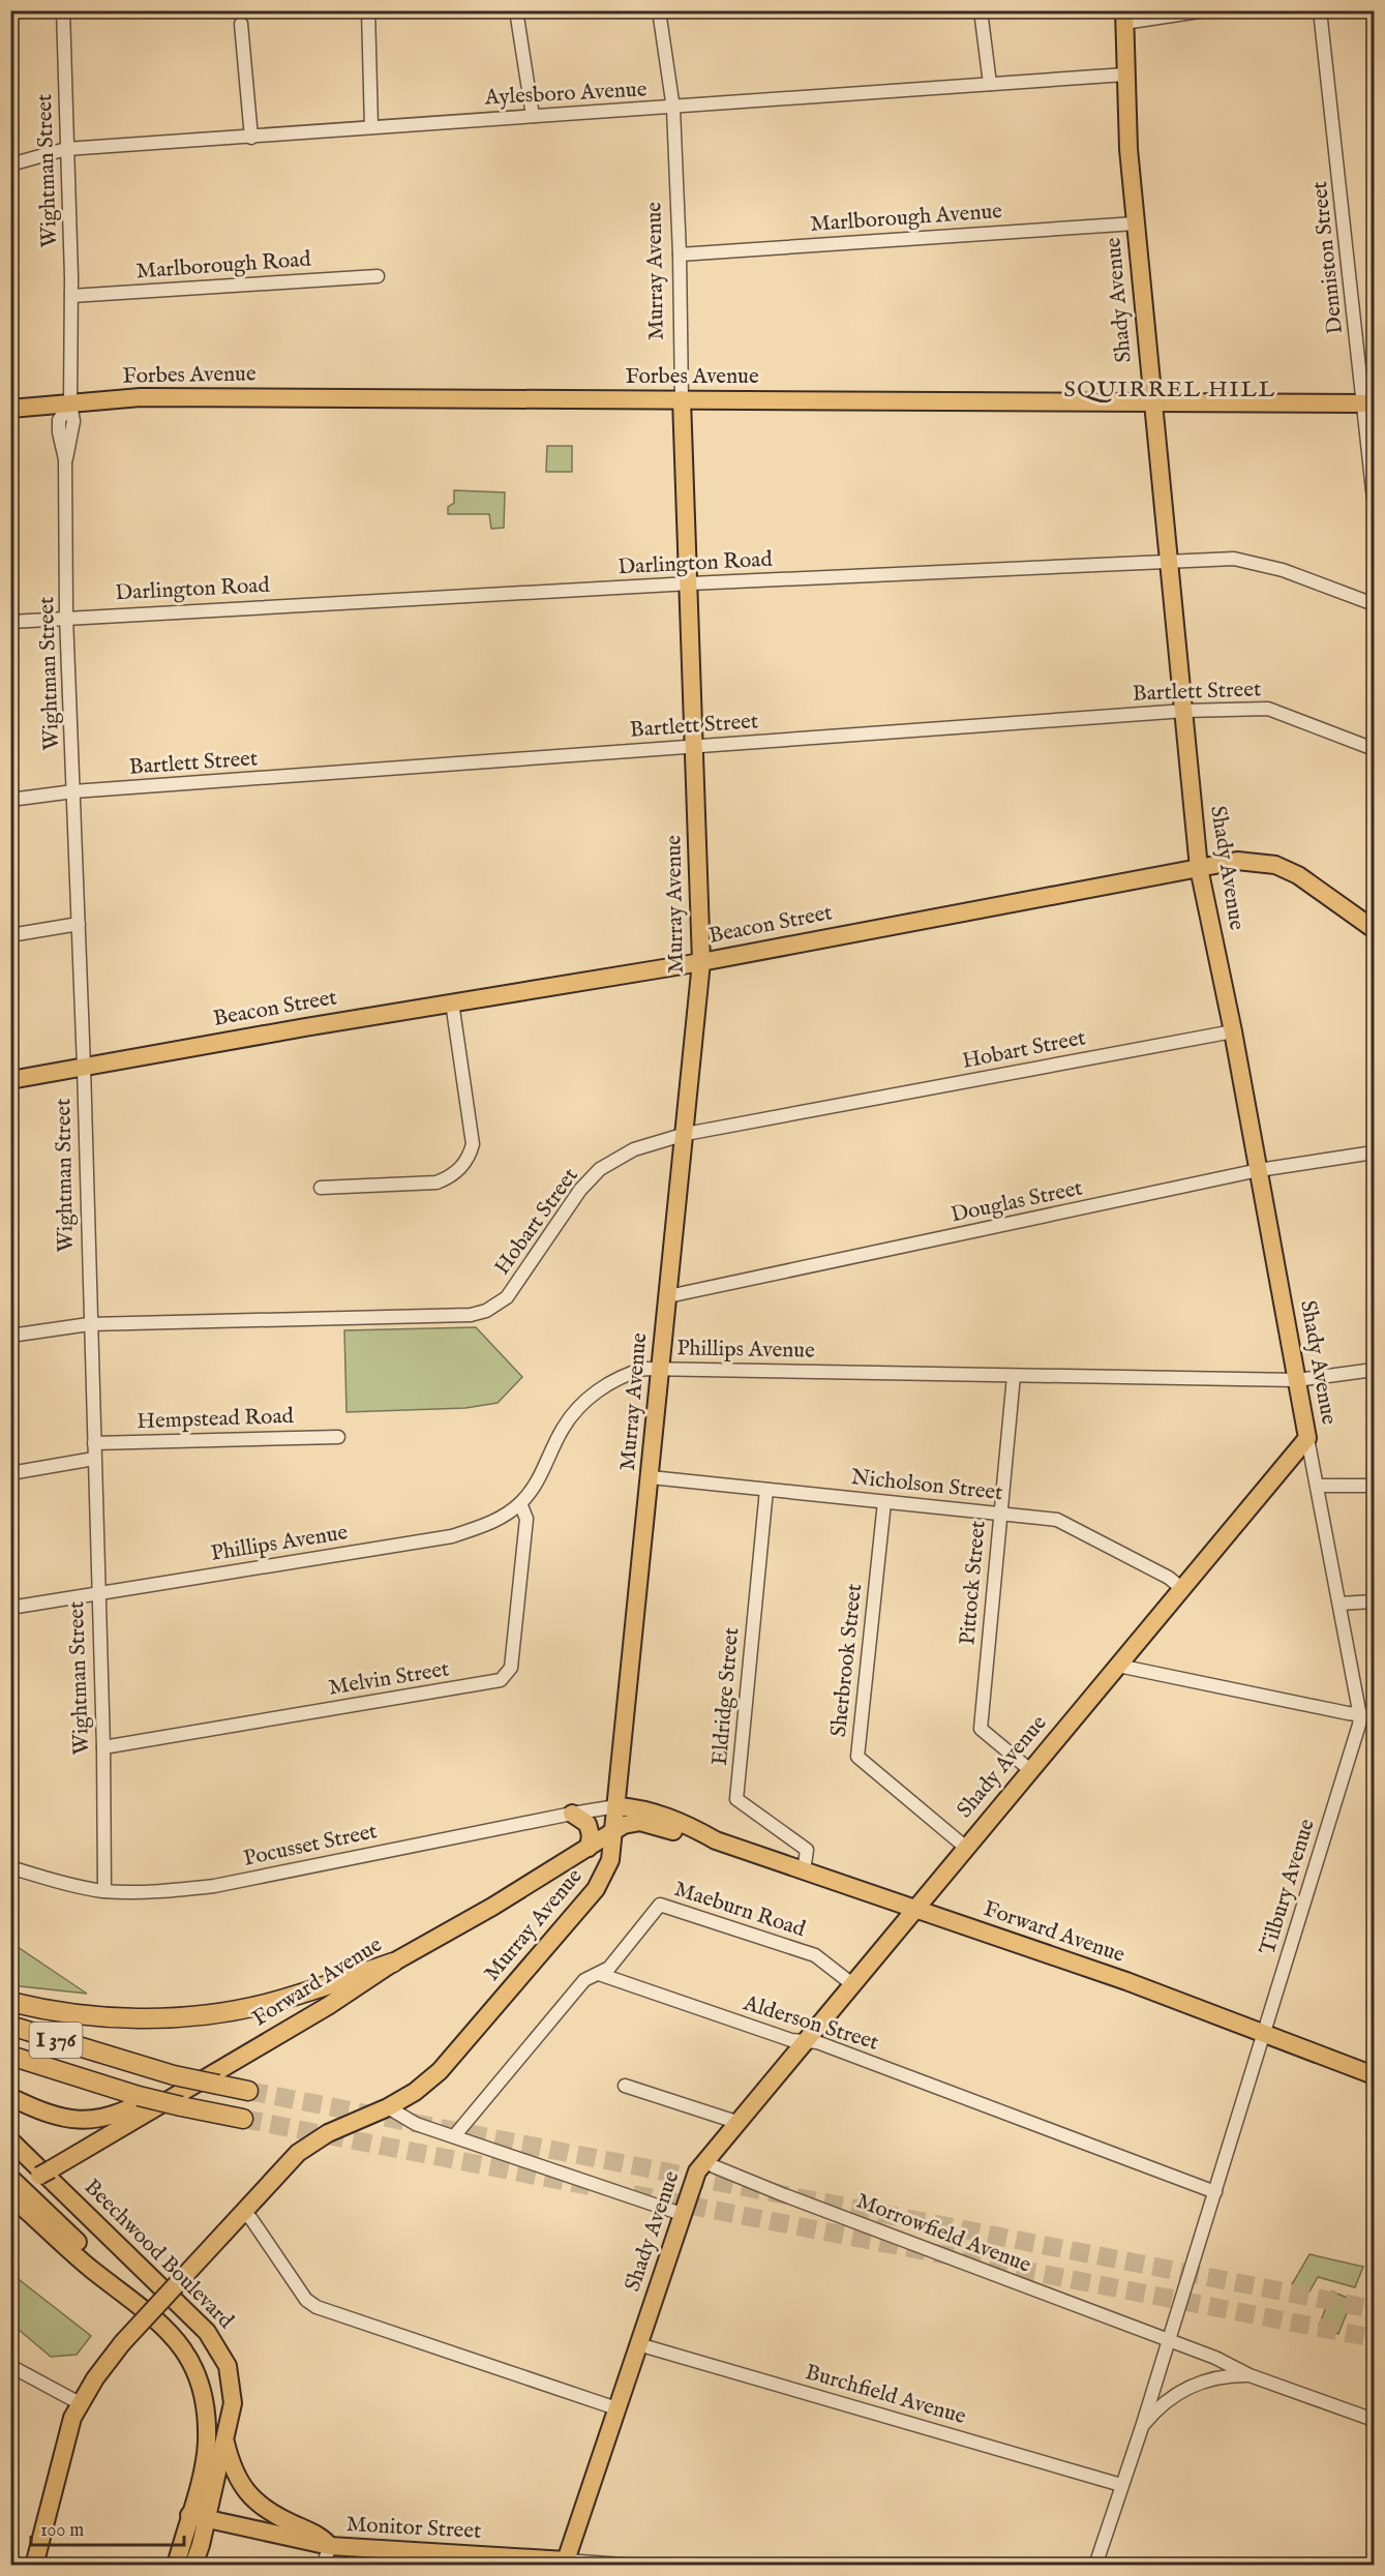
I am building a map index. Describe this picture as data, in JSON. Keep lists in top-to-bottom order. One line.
{"streets":{"highway":["I 376"],"main road":["Murray Avenue","Shady Avenue","Forbes Avenue","Beacon Street","Forward Avenue","Beechwood Boulevard","Monitor Street"],"street":["Aylesboro Avenue","Wightman Street","Marlborough Avenue","Denniston Street","Marlborough Road","Darlington Road","Bartlett Street","Hobart Street","Douglas Street","Phillips Avenue","Hempstead Road","Nicholson Street","Pittock Street","Sherbrook Street","Melvin Street","Eldridge Street","Pocusset Street","Tilbury Avenue","Maeburn Road","Alderson Street","Morrowfield Avenue","Burchfield Avenue"]},"crossings":[["Aylesboro Avenue","Wightman Street"],["Aylesboro Avenue","Murray Avenue"],["Aylesboro Avenue","Shady Avenue"],["Wightman Street","Marlborough Road"],["Wightman Street","Forbes Avenue"],["Wightman Street","Darlington Road"],["Wightman Street","Bartlett Street"],["Wightman Street","Beacon Street"],["Wightman Street","Hobart Street"],["Wightman Street","Phillips Avenue"],["Wightman Street","Hempstead Road"],["Wightman Street","Melvin Street"],["Wightman Street","Pocusset Street"],["Marlborough Avenue","Murray Avenue"],["Marlborough Avenue","Shady Avenue"],["Denniston Street","Forbes Avenue"],["Murray Avenue","Forbes Avenue"],["Murray Avenue","Darlington Road"],["Murray Avenue","Bartlett Street"],["Murray Avenue","Beacon Street"],["Murray Avenue","Hobart Street"],["Murray Avenue","Douglas Street"],["Murray Avenue","Phillips Avenue"],["Murray Avenue","Nicholson Street"],["Murray Avenue","Pocusset Street"],["Murray Avenue","Forward Avenue"],["Shady Avenue","Forbes Avenue"],["Shady Avenue","Darlington Road"],["Shady Avenue","Bartlett Street"],["Shady Avenue","Beacon Street"],["Shady Avenue","Hobart Street"],["Shady Avenue","Douglas Street"],["Shady Avenue","Phillips Avenue"],["Shady Avenue","Nicholson Street"],["Shady Avenue","Pittock Street"],["Shady Avenue","Sherbrook Street"],["Shady Avenue","Tilbury Avenue"],["Shady Avenue","Maeburn Road"],["Shady Avenue","Forward Avenue"],["Shady Avenue","Alderson Street"],["Shady Avenue","Morrowfield Avenue"],["Shady Avenue","Burchfield Avenue"],["Shady Avenue","Monitor Street"],["Phillips Avenue","Pittock Street"],["Phillips Avenue","Melvin Street"],["Nicholson Street","Pittock Street"],["Nicholson Street","Sherbrook Street"],["Nicholson Street","Eldridge Street"],["Eldridge Street","Forward Avenue"],["Pocusset Street","Forward Avenue"],["Tilbury Avenue","Forward Avenue"],["Tilbury Avenue","Alderson Street"],["Tilbury Avenue","Morrowfield Avenue"],["Maeburn Road","Alderson Street"],["Forward Avenue","Beechwood Boulevard"],["Beechwood Boulevard","Monitor Street"]],"districts":["SQUIRREL HILL"],"scale_bar":"100 m"}
